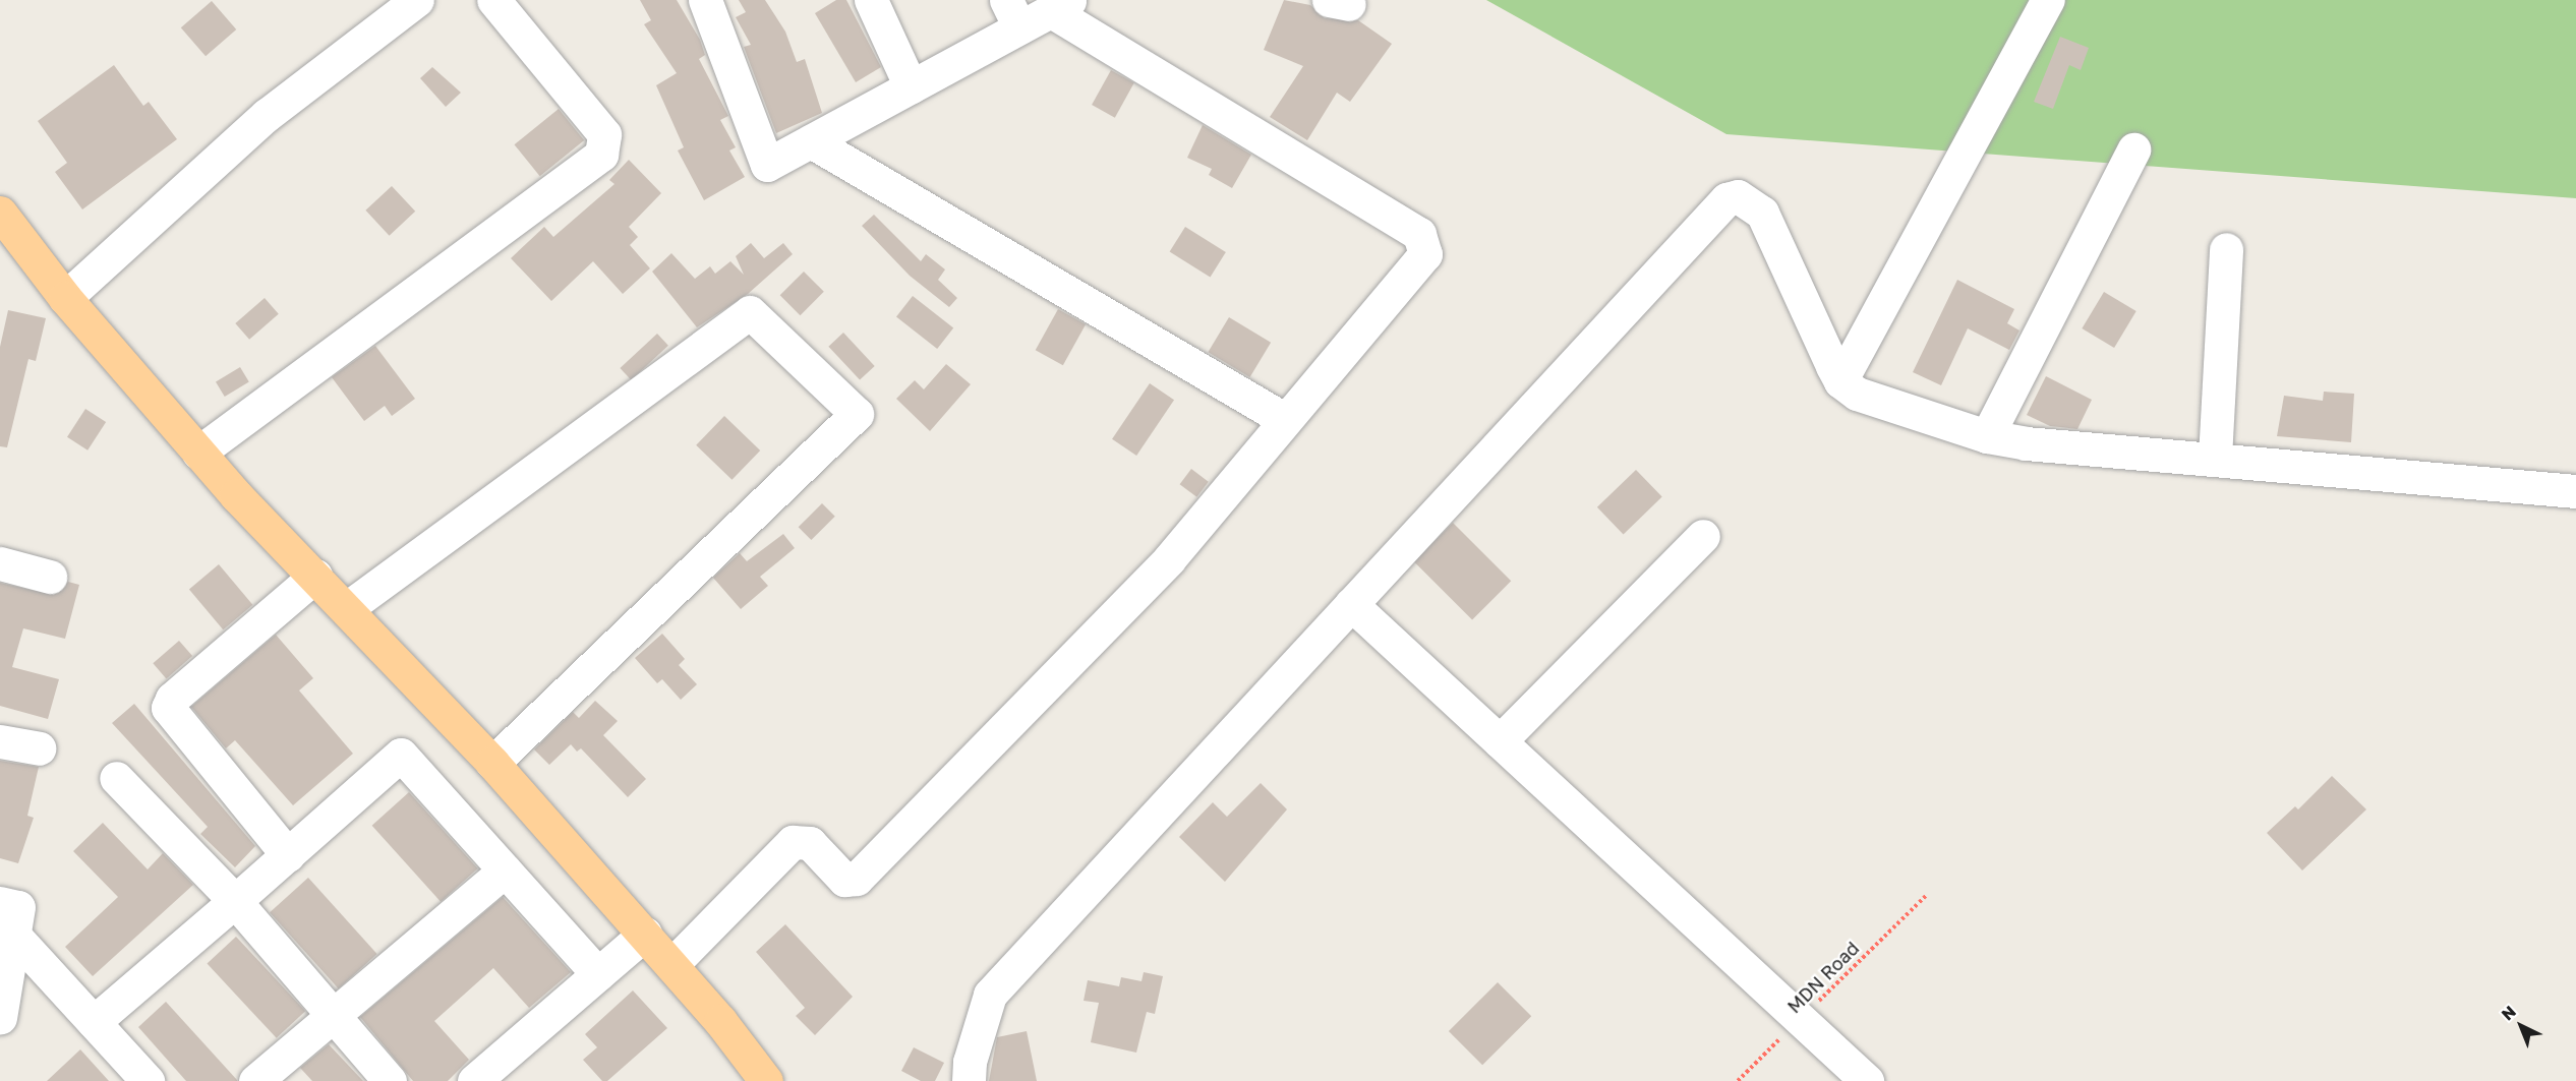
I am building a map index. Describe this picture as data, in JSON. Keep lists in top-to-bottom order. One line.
{"streets":{"path":["MDN Road"]},"north":"top left"}
